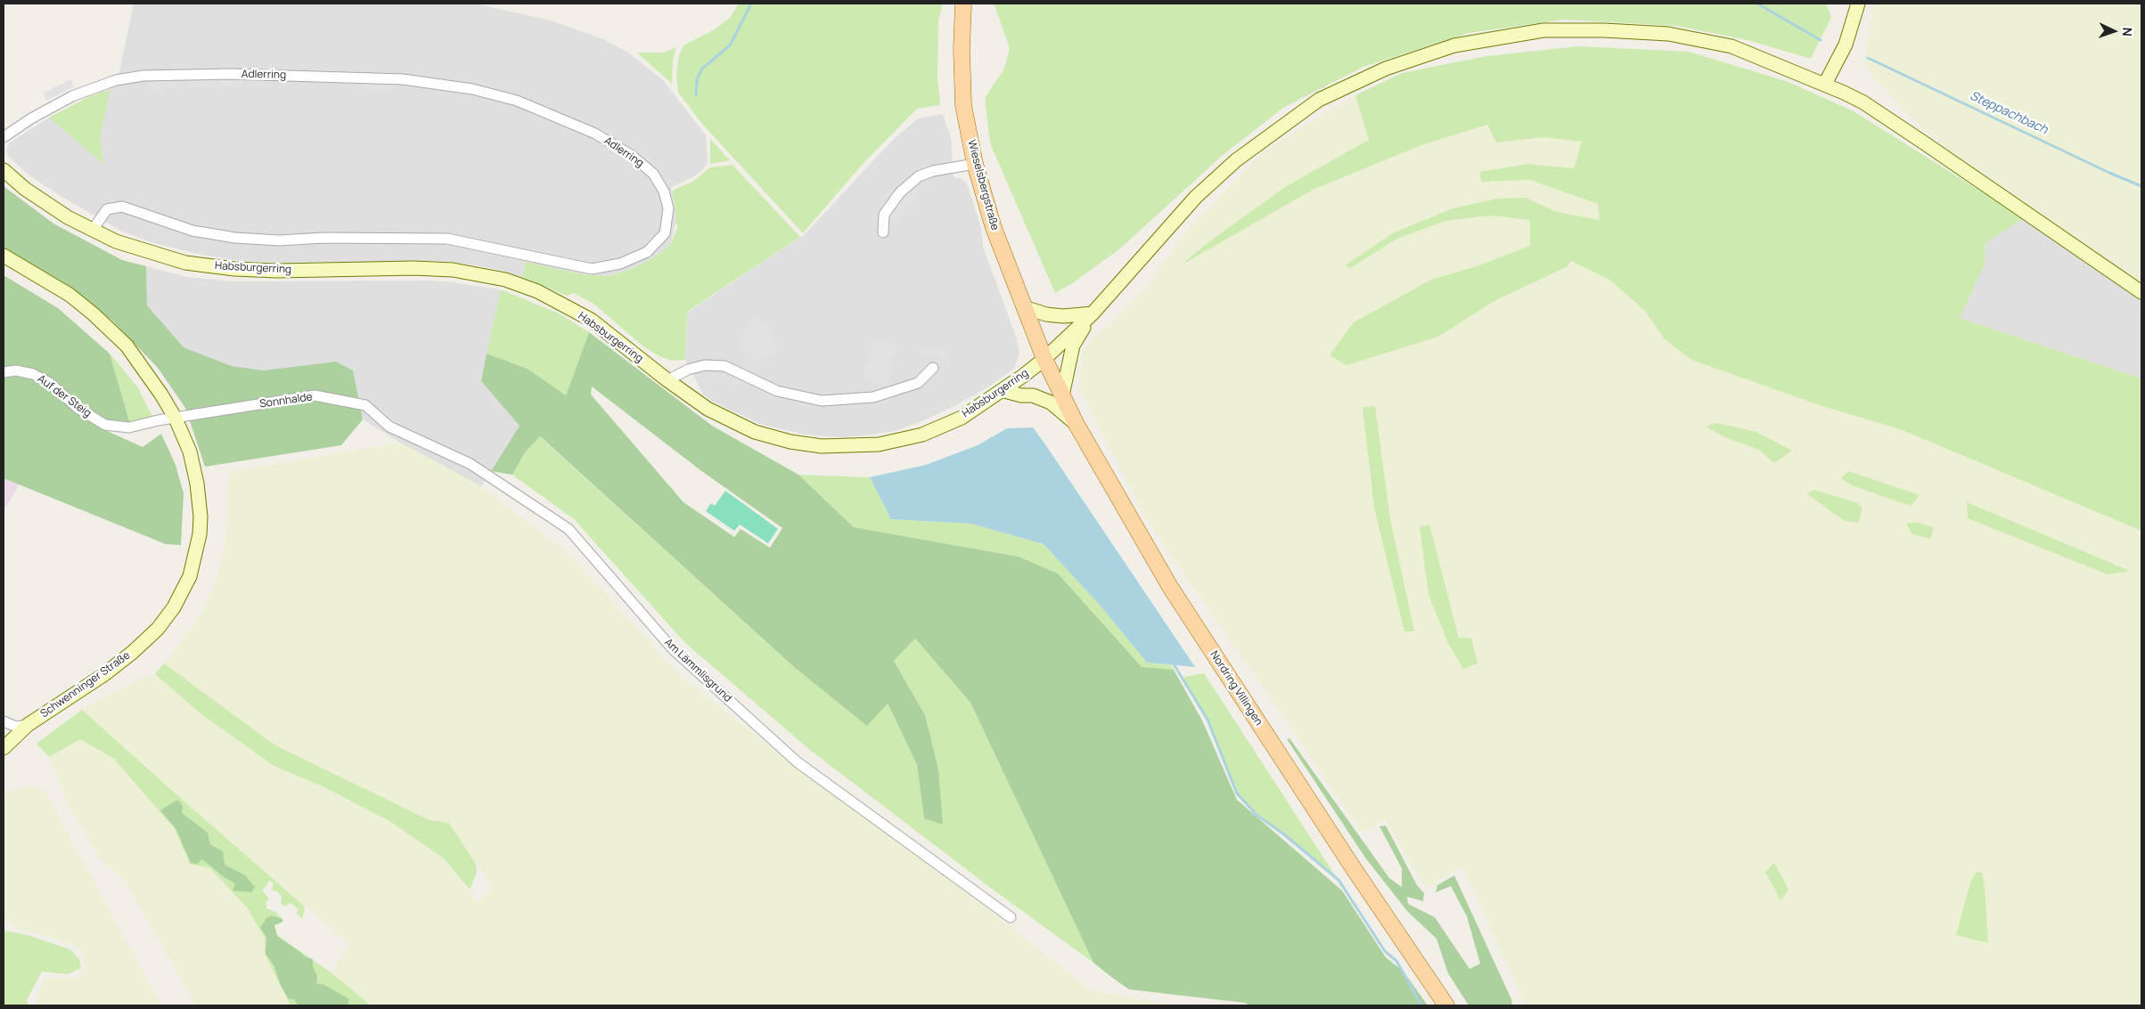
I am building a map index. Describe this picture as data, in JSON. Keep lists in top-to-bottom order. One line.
{"streets":{"main road":["Wieselsbergstraße","Nordring Villingen"],"street":["Adlerring","Habsburgerring","Auf der Steig","Sonnhalde","Am Lämmlisgrund","Schwenninger Straße"]},"crossings":[["Adlerring","Habsburgerring"],["Wieselsbergstraße","Habsburgerring"],["Wieselsbergstraße","Nordring Villingen"],["Habsburgerring","Nordring Villingen"],["Auf der Steig","Sonnhalde"],["Auf der Steig","Schwenninger Straße"],["Sonnhalde","Am Lämmlisgrund"],["Sonnhalde","Schwenninger Straße"]],"water":["Steppachbach"],"north":"right"}
